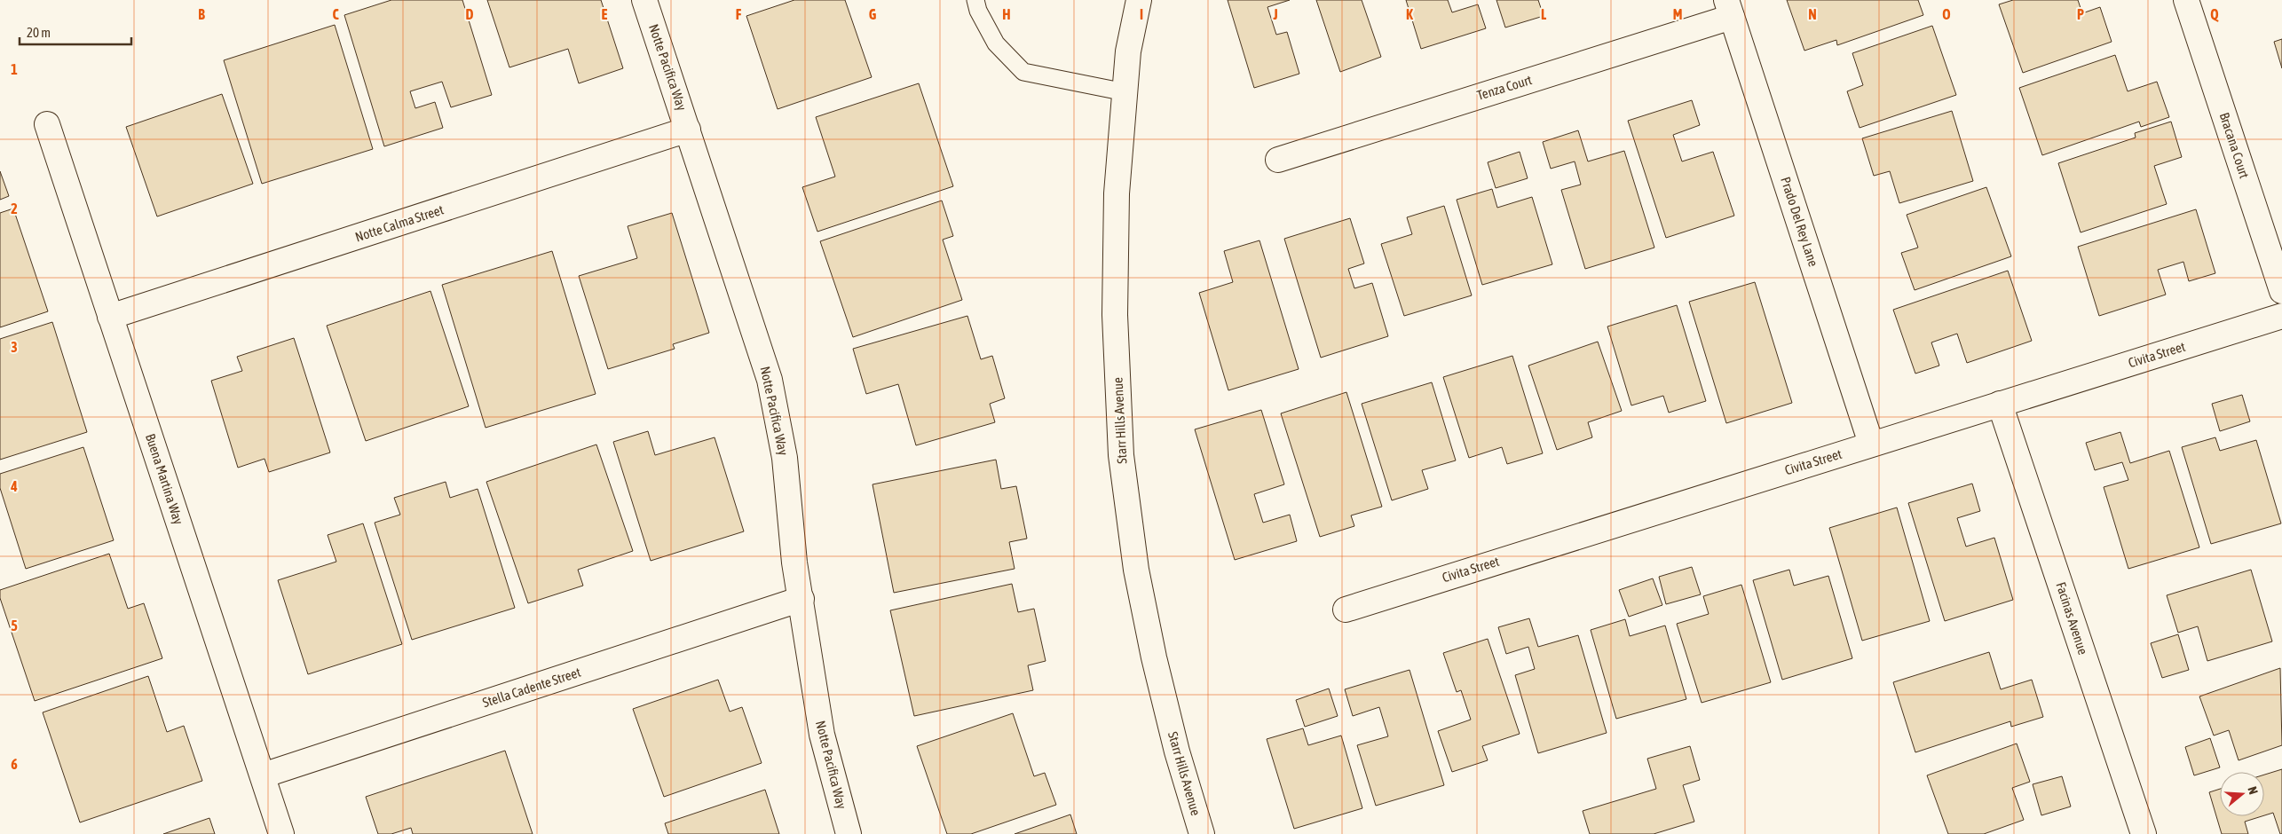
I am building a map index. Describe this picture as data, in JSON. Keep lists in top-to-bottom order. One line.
{"streets":{"street":["Notte Pacifica Way","Tenza Court","Bracana Court","Prado Del Rey Lane","Notte Calma Street","Civita Street","Starr Hills Avenue","Buena Martina Way","Facinas Avenue","Stella Cadente Street"]},"crossings":[["Notte Pacifica Way","Notte Calma Street"],["Notte Pacifica Way","Stella Cadente Street"],["Tenza Court","Prado Del Rey Lane"],["Prado Del Rey Lane","Civita Street"],["Notte Calma Street","Buena Martina Way"],["Civita Street","Facinas Avenue"],["Buena Martina Way","Stella Cadente Street"]],"scale_bar":"20 m","north":"right","grid":{"columns":["B","C","D","E","F","G","H","I","J","K","L","M","N","O","P","Q"],"rows":["1","2","3","4","5","6"]}}
